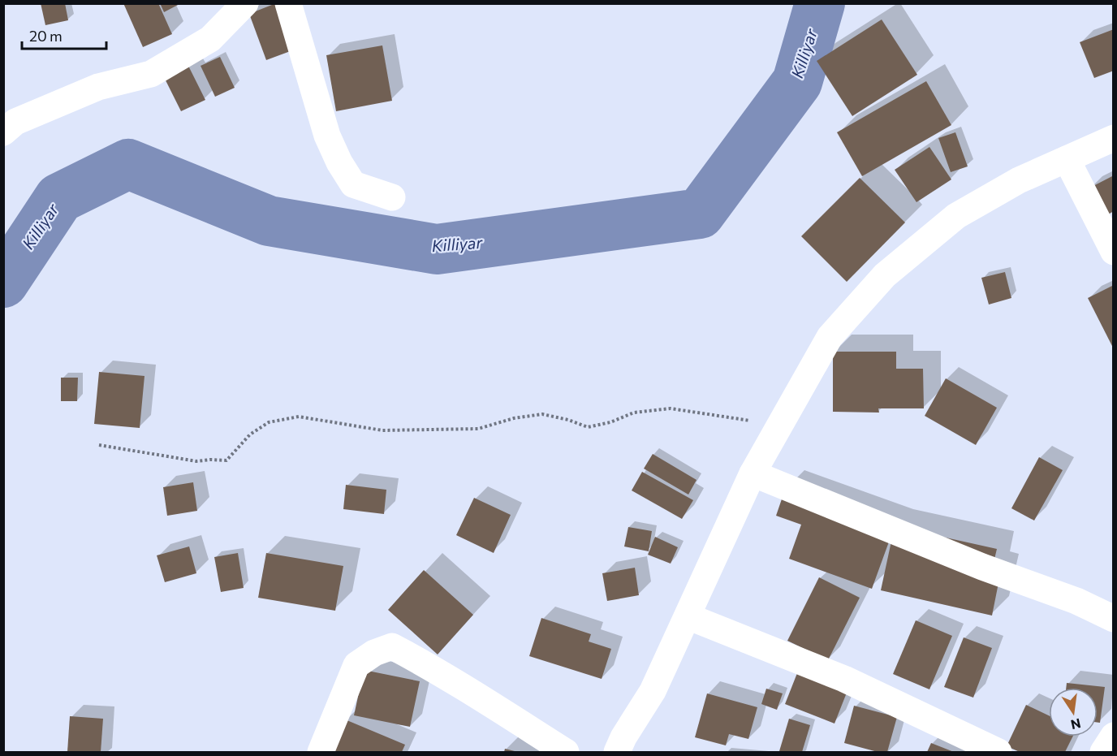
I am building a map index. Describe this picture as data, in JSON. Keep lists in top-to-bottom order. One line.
{"water":["Killiyar"],"scale_bar":"20 m","north":"bottom"}
